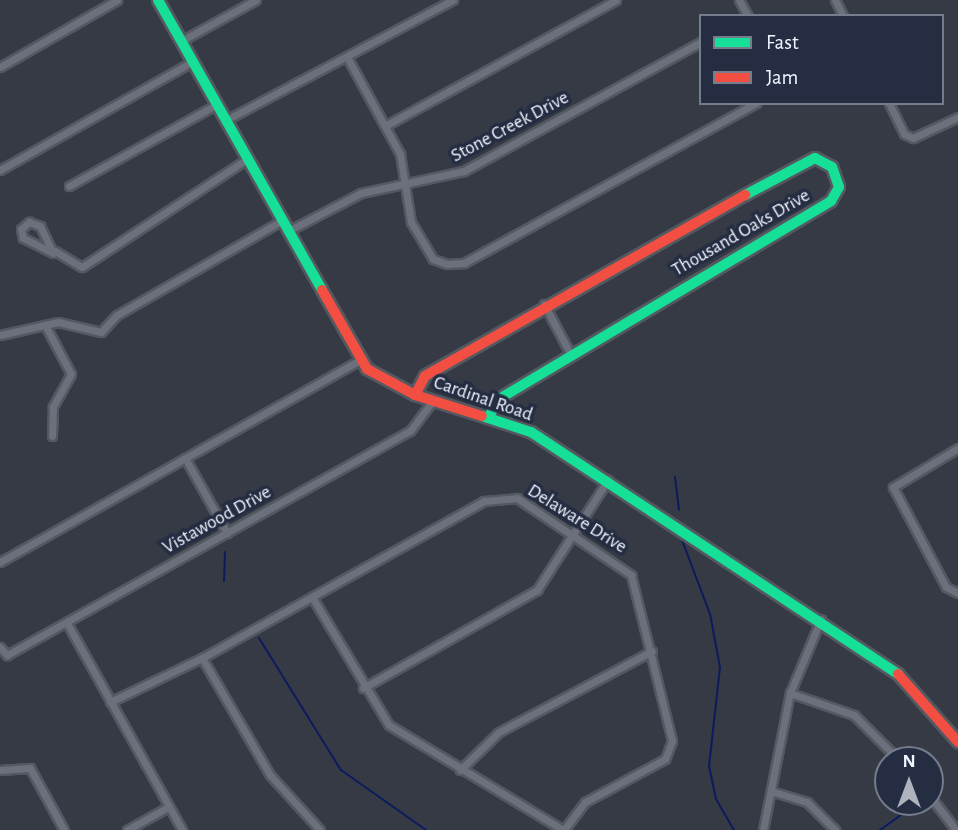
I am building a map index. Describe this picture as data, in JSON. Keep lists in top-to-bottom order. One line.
{"streets":{"street":["Stone Creek Drive","Thousand Oaks Drive","Cardinal Road","Delaware Drive","Vistawood Drive"]},"crossings":[["Stone Creek Drive","Cardinal Road"],["Thousand Oaks Drive","Cardinal Road"],["Cardinal Road","Vistawood Drive"]],"legend":["Fast","Jam"],"north":"top"}
